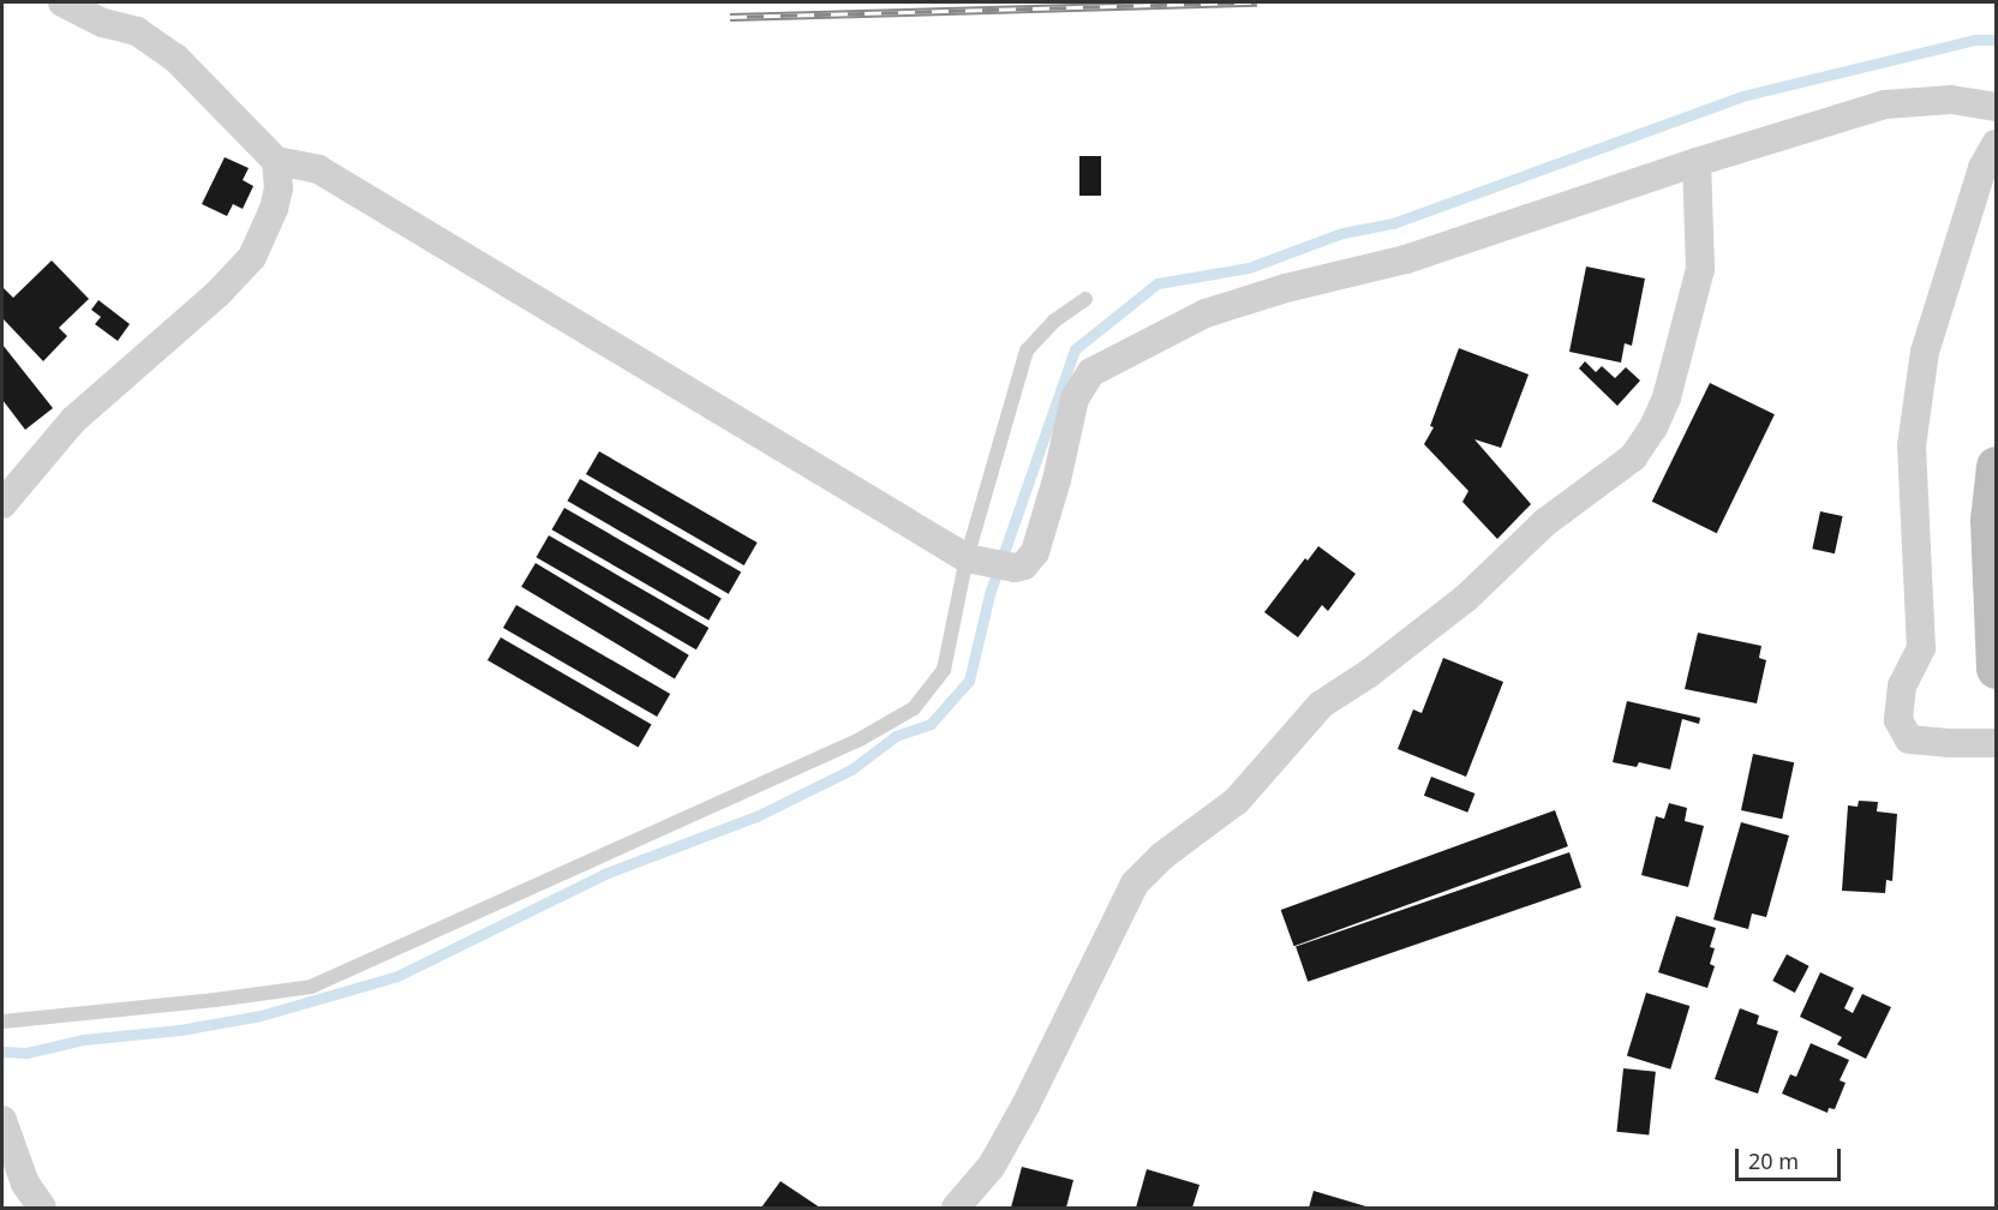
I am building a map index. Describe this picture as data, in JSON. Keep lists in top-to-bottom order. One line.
{"scale_bar":"20 m"}
